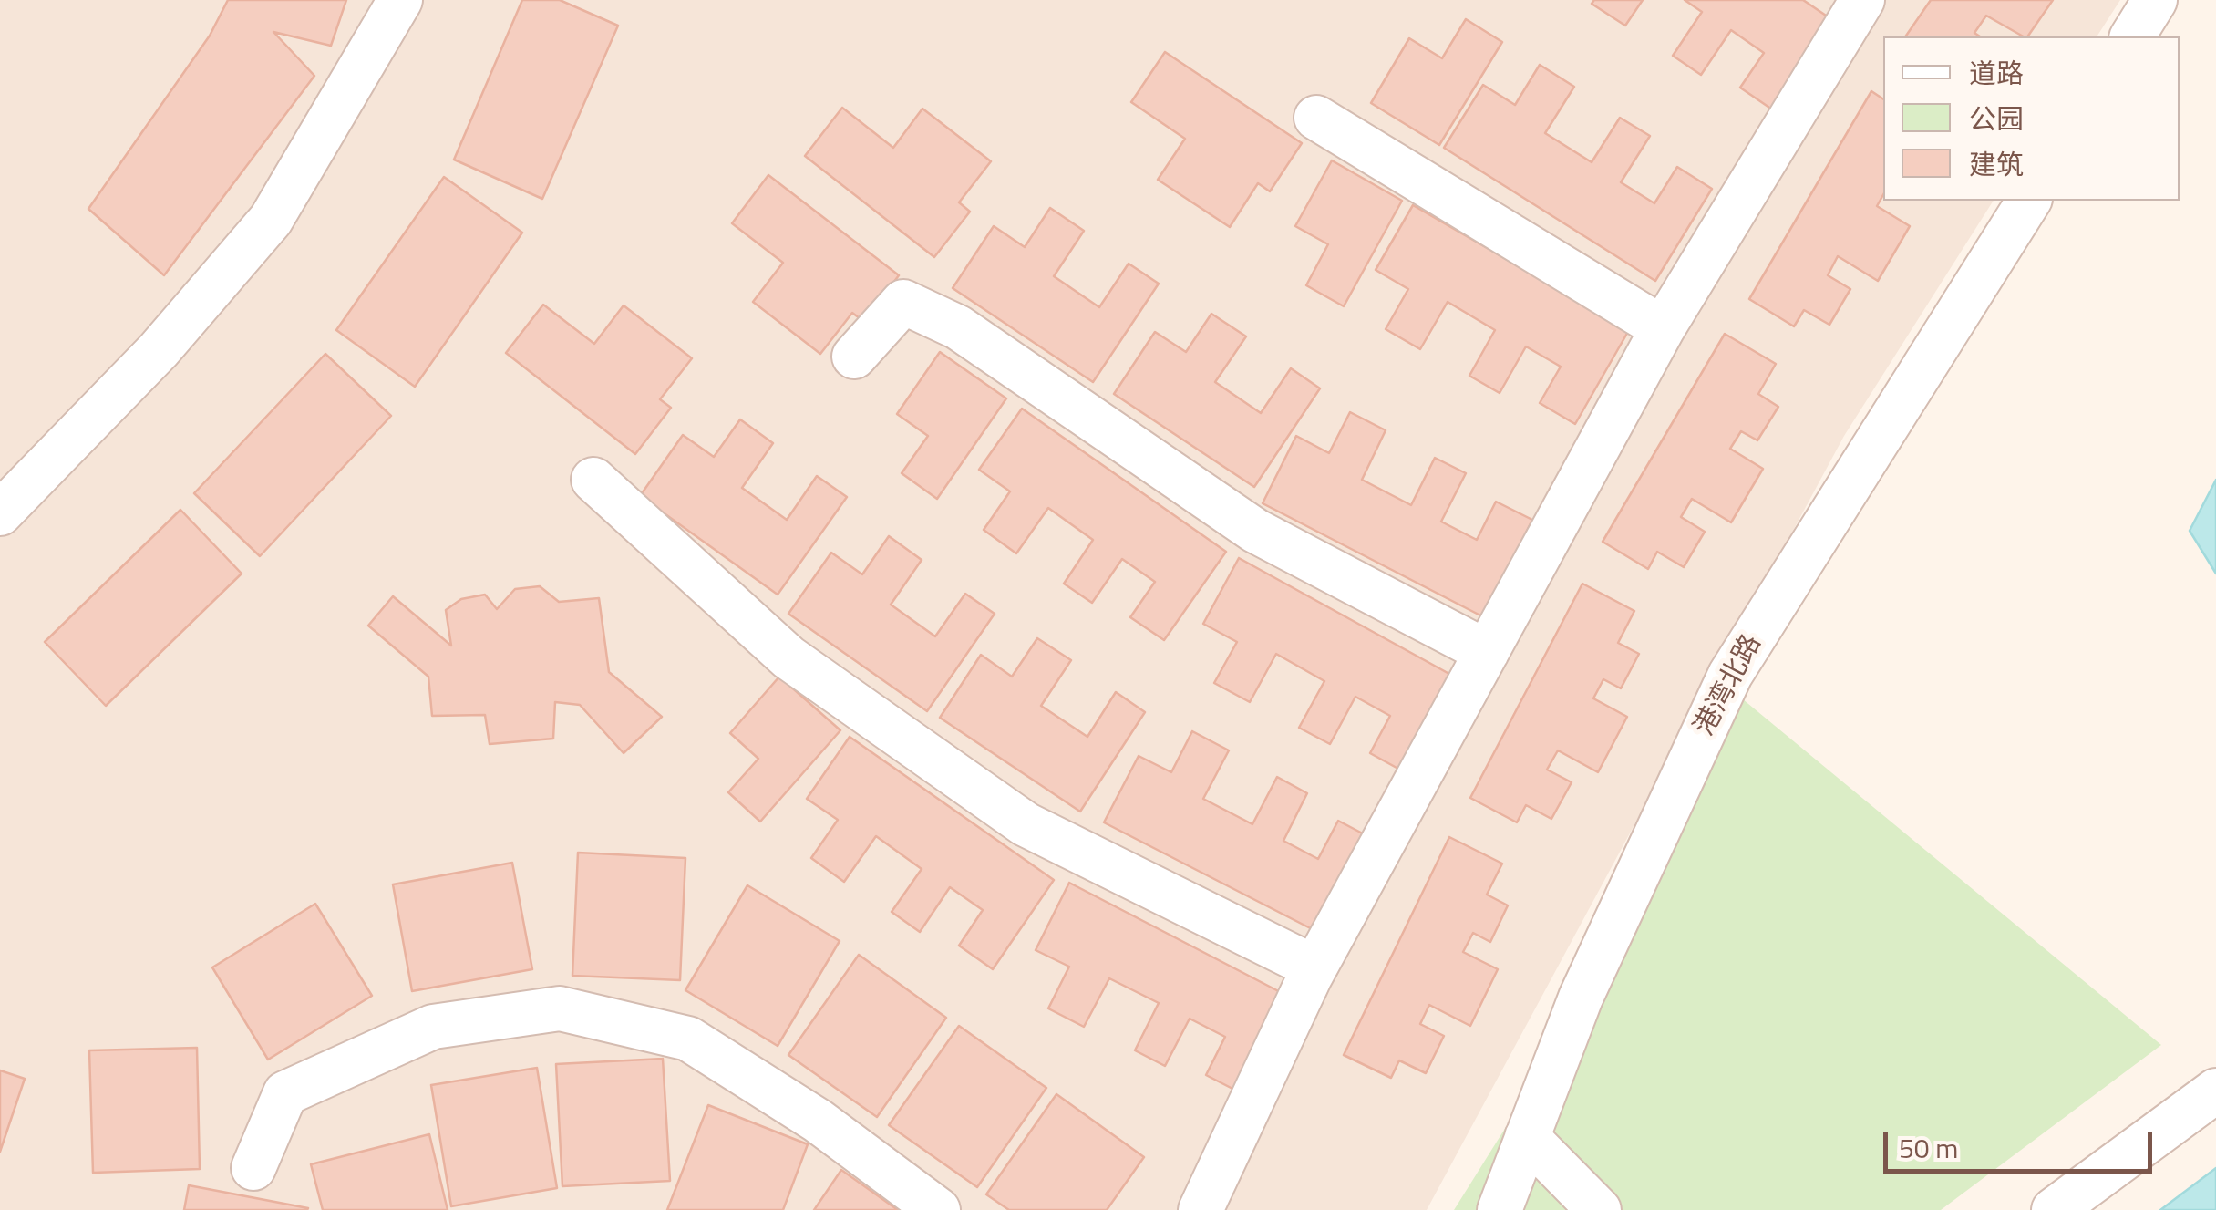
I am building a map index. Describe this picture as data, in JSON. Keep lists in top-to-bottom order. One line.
{"streets":{"street":["港湾北路"]},"legend":["道路","公园","建筑"],"scale_bar":"50 m"}
